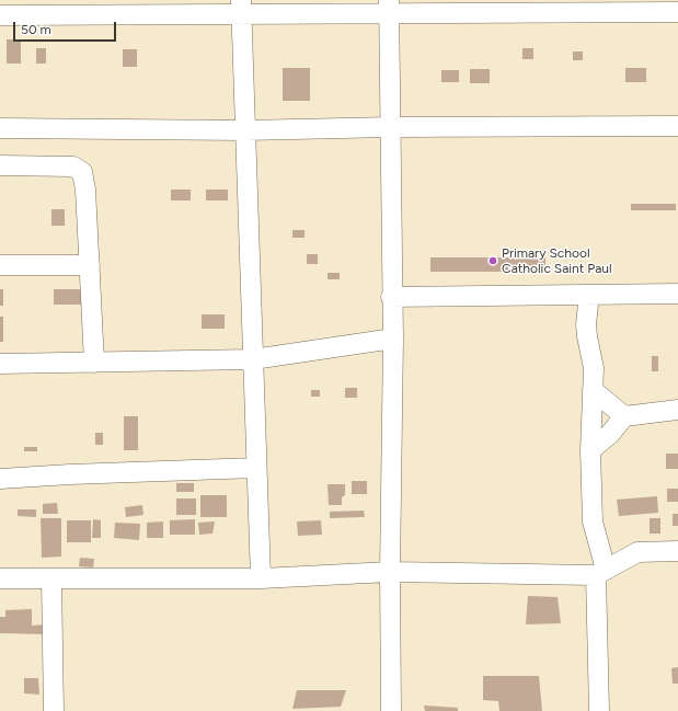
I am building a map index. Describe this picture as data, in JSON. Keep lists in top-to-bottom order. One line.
{"places":["Primary School Catholic Saint Paul"],"scale_bar":"50 m"}
